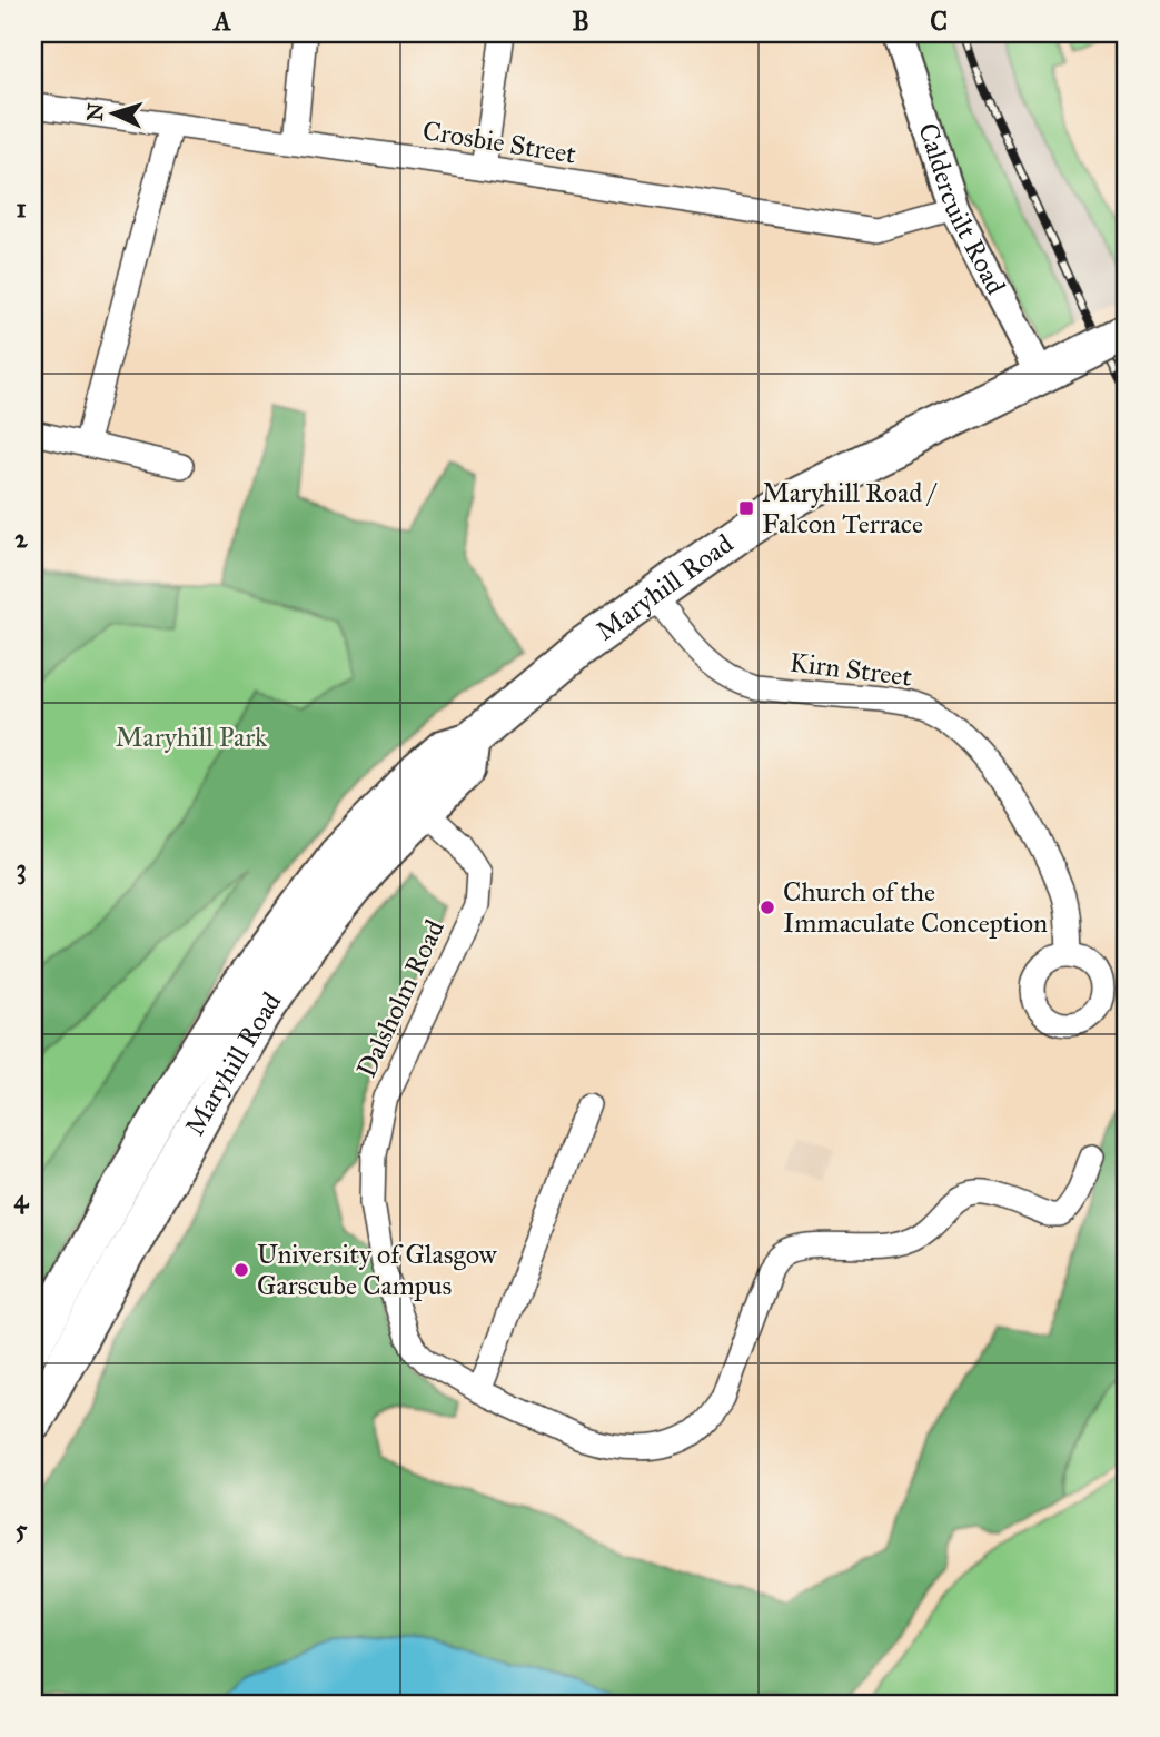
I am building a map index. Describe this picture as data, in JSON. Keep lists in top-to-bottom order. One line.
{"streets":{"main road":["Maryhill Road"],"street":["Crosbie Street","Caldercuilt Road","Kirn Street","Dalsholm Road"]},"crossings":[["Crosbie Street","Caldercuilt Road"],["Caldercuilt Road","Maryhill Road"],["Maryhill Road","Kirn Street"],["Maryhill Road","Dalsholm Road"]],"parks":["Maryhill Park"],"places":{"transit":["Maryhill Road / Falcon Terrace"],"other":["Church of the Immaculate Conception","University of Glasgow Garscube Campus"]},"north":"left","grid":{"columns":["A","B","C"],"rows":["1","2","3","4","5"]}}
